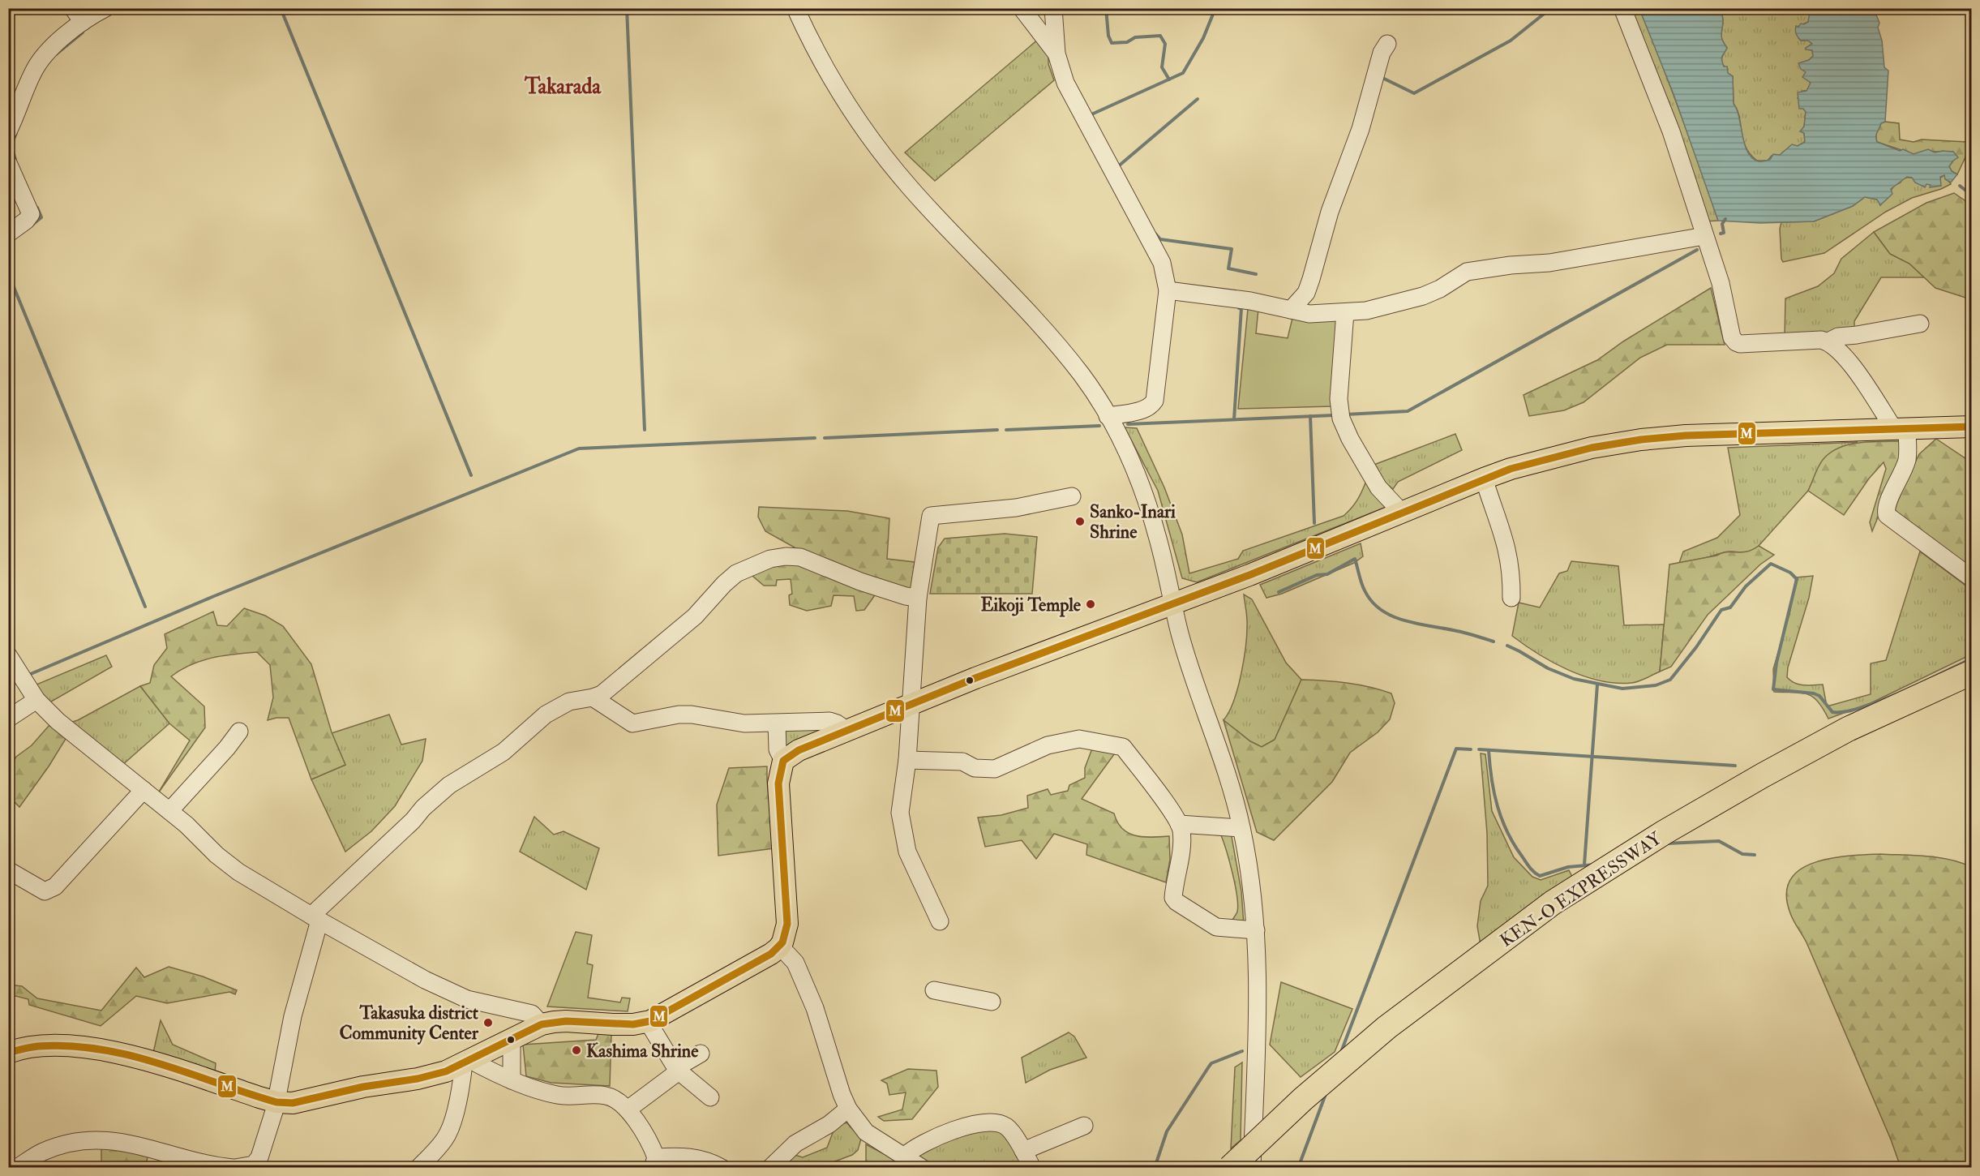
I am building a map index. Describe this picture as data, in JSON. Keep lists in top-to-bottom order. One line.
{"streets":{"highway":["KEN-O EXPRESSWAY"]},"districts":["Takarada"],"places":["Sanko-Inari Shrine","Eikoji Temple","Takasuka district Community Center","Kashima Shrine"],"lines":["transit line M"]}
